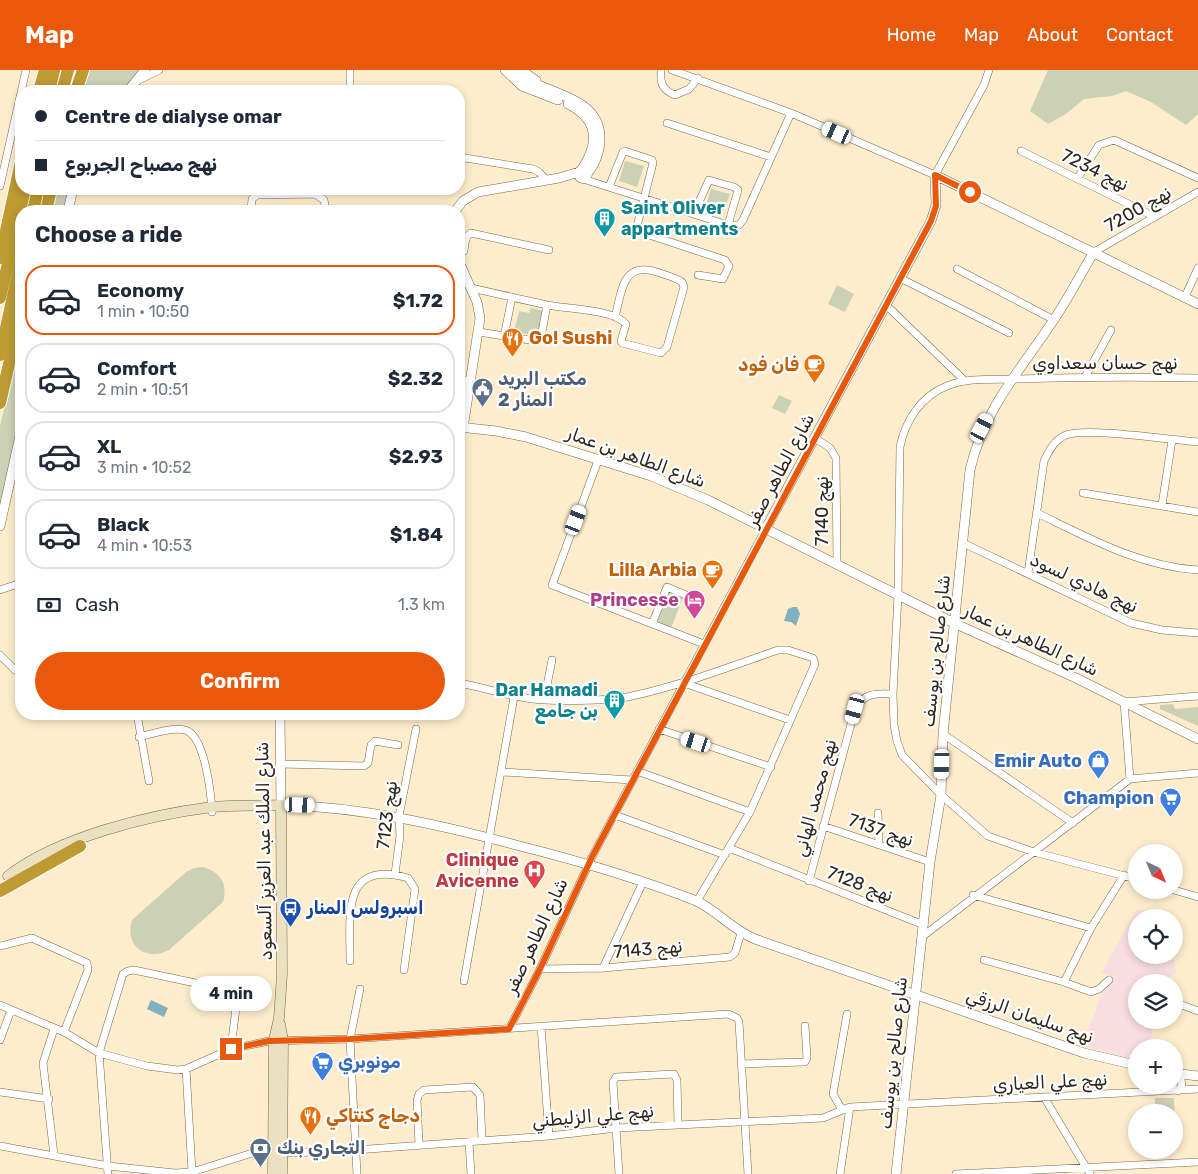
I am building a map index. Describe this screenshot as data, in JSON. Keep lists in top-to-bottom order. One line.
{"streets":{"main road":["شارع الملك عبد العزيز آلسعود"],"street":["نهج 7234","نهج 7200","نهج حسان سعداوي","شارع الطاهر بن عمار","شارع الطاهر صفر","نهج 7140","نهج هادي لسود","شارع صالح بن يوسف","نهج محمد الهاني","نهج 7123","نهج 7137","نهج 7128","نهج 7143","نهج سليمان الرزقي","نهج علي العياري","نهج علي الزليطني"]},"crossings":[["نهج 7234","نهج 7200"],["نهج 7200","شارع صالح بن يوسف"],["نهج حسان سعداوي","شارع الطاهر بن عمار"],["نهج حسان سعداوي","شارع صالح بن يوسف"],["نهج حسان سعداوي","نهج محمد الهاني"],["شارع الطاهر بن عمار","شارع الطاهر صفر"],["شارع الطاهر بن عمار","نهج 7140"],["شارع الطاهر بن عمار","شارع صالح بن يوسف"],["شارع الطاهر صفر","نهج 7140"],["شارع الطاهر صفر","نهج 7143"],["شارع الطاهر صفر","نهج سليمان الرزقي"],["نهج هادي لسود","شارع صالح بن يوسف"],["شارع صالح بن يوسف","نهج 7137"],["شارع صالح بن يوسف","نهج 7128"],["شارع صالح بن يوسف","نهج سليمان الرزقي"],["شارع صالح بن يوسف","نهج علي العياري"],["شارع صالح بن يوسف","نهج علي الزليطني"],["نهج محمد الهاني","نهج 7137"],["نهج محمد الهاني","نهج 7128"],["نهج 7123","نهج سليمان الرزقي"],["شارع الملك عبد العزيز آلسعود","نهج سليمان الرزقي"],["شارع الملك عبد العزيز آلسعود","نهج علي الزليطني"],["نهج 7143","نهج سليمان الرزقي"],["نهج علي العياري","نهج علي الزليطني"]],"places":{"building":["Saint Oliver appartments","Dar Hamadi بن جامع"],"restaurant":["Go! Sushi","دجاج كنتاكي"],"cafe":["فان فود","Lilla Arbia"],"public building":["مكتب البريد المنار 2"],"hotel":["Princesse"],"shop":["Emir Auto"],"supermarket":["Champion","مونوبري"],"hospital":["Clinique Avicenne"],"bus stop":["اسبرولس المنار"],"bank":["التجاري بنك"]},"north":"bottom right","page":{"header":"Map","nav":["Home","Map","About","Contact"],"banner":["Centre de dialyse omar","نهج مصباح الجربوع"],"heading":"Choose a ride","list":[{"name":"Economy","note":"1 min · 10:50","value":"$1.72"},{"name":"Comfort","note":"2 min · 10:51","value":"$2.32"},{"name":"XL","note":"3 min · 10:52","value":"$2.93"},{"name":"Black","note":"4 min · 10:53","value":"$1.84"}],"pay":["Cash","1.3 km"],"buttons":"Confirm","map_buttons":["+","−"],"bubble":"4 min"}}
